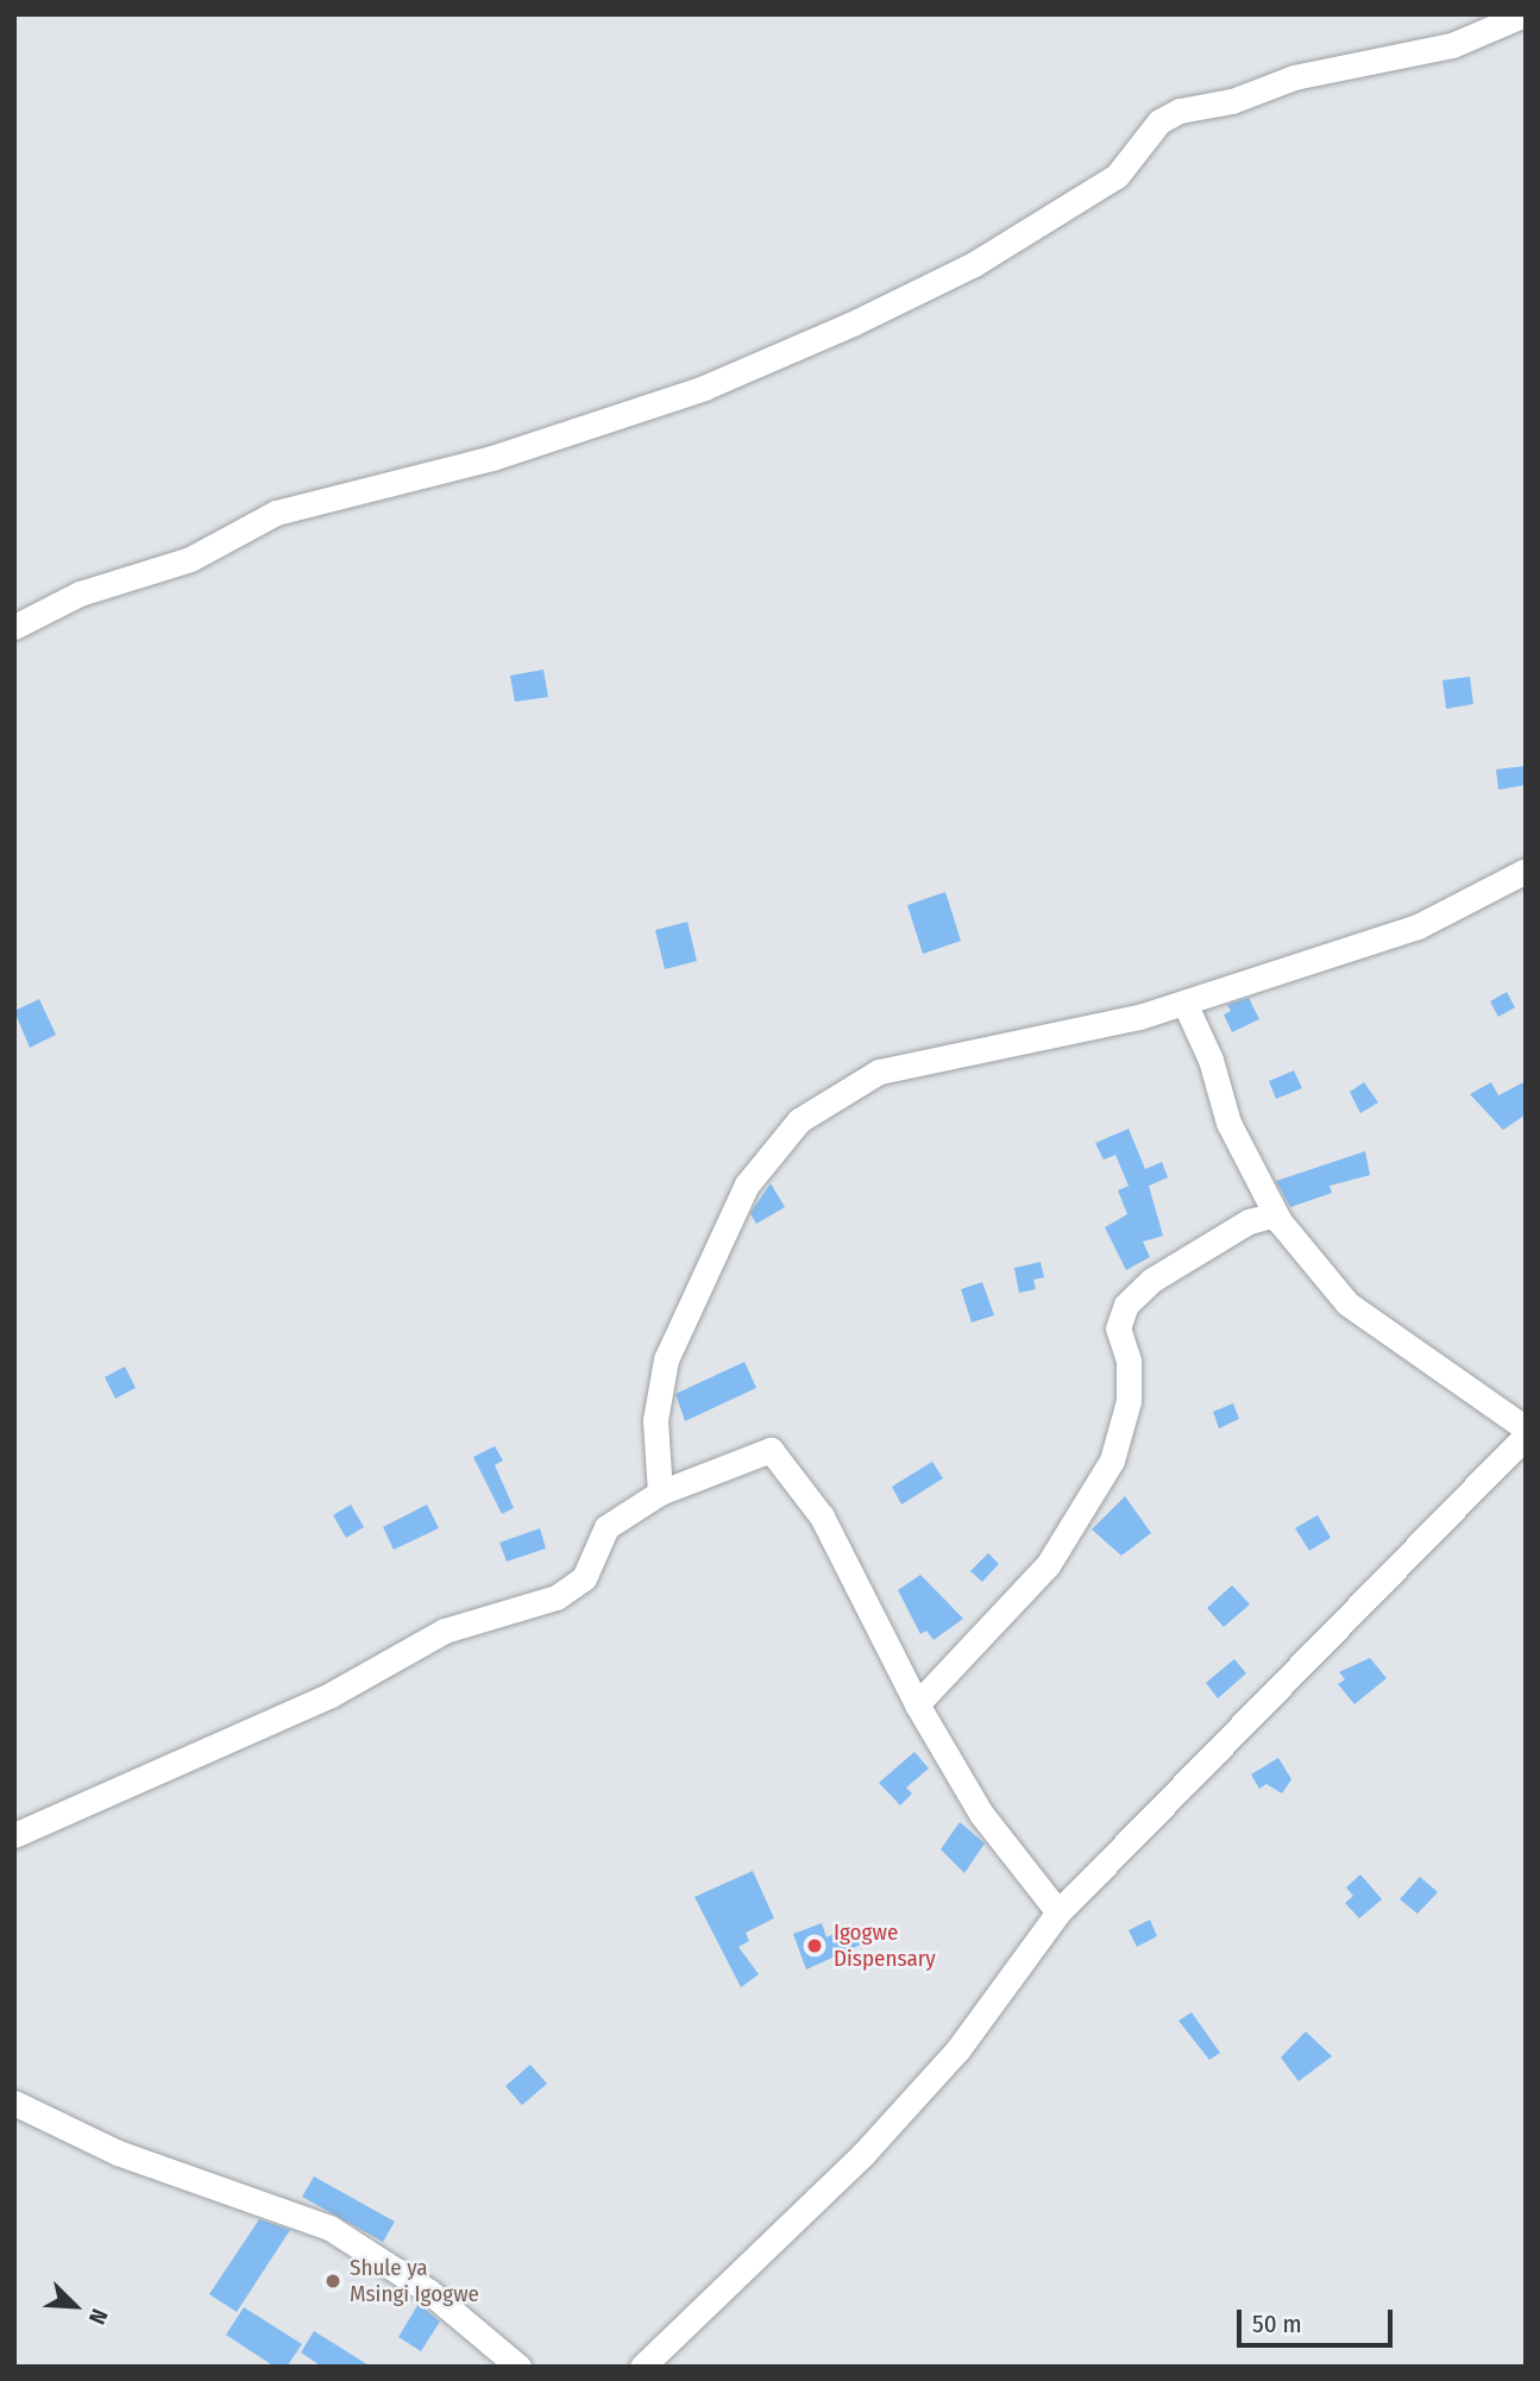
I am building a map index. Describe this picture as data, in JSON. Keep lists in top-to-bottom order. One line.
{"places":["Igogwe Dispensary","Shule ya Msingi Igogwe"],"scale_bar":"50 m","north":"bottom right"}
